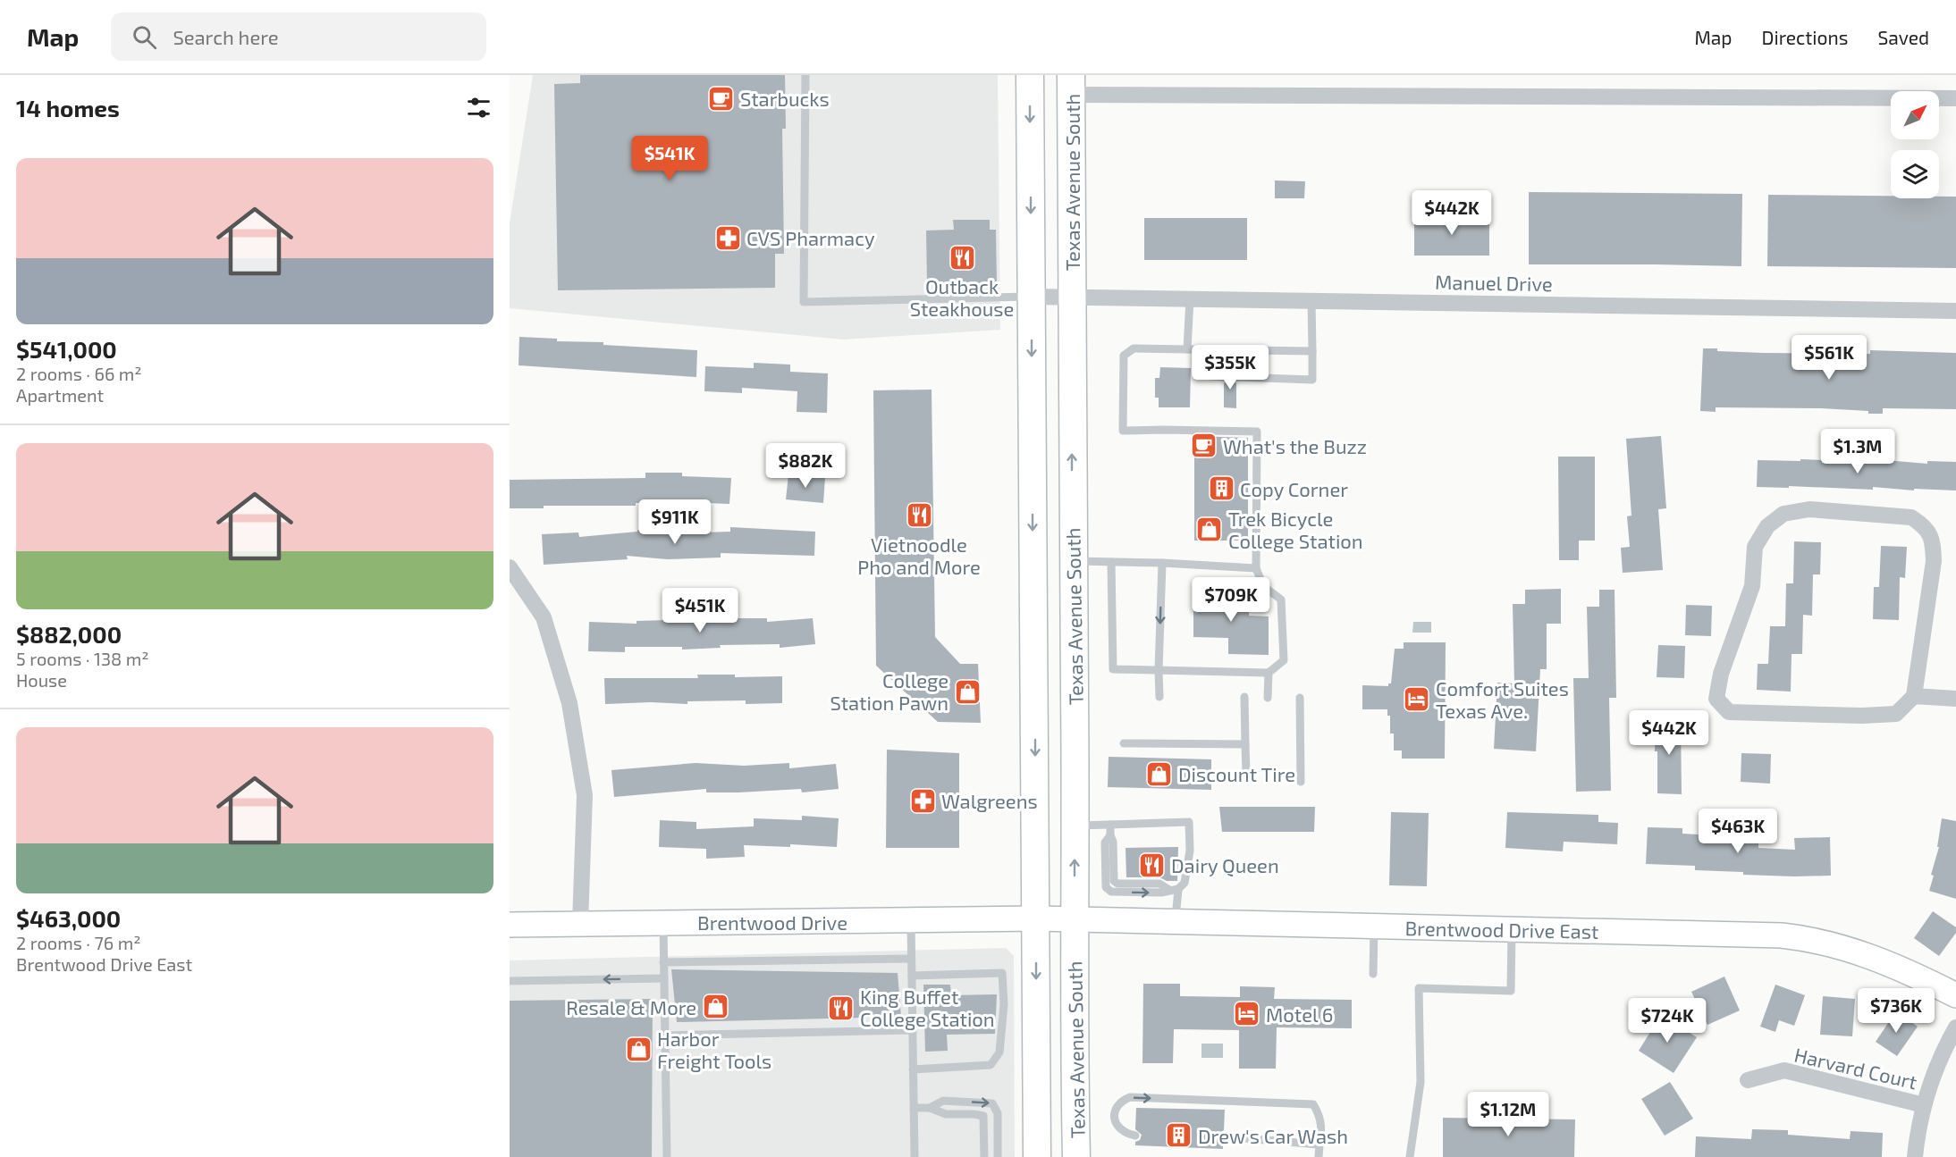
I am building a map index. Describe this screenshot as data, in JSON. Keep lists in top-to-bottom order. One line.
{"streets":{"main road":["Texas Avenue South"],"street":["Manuel Drive","Brentwood Drive","Brentwood Drive East","Harvard Court"]},"crossings":[["Texas Avenue South","Manuel Drive"],["Texas Avenue South","Brentwood Drive"],["Texas Avenue South","Brentwood Drive East"],["Brentwood Drive","Brentwood Drive East"]],"places":{"cafe":["Starbucks","What's the Buzz"],"pharmacy":["CVS Pharmacy","Walgreens"],"restaurant":["Outback Steakhouse","Vietnoodle Pho and More","Dairy Queen","King Buffet College Station"],"building":["Copy Corner","Drew's Car Wash"],"shop":["Trek Bicycle College Station","College Station Pawn","Discount Tire","Resale & More","Harbor Freight Tools"],"hotel":["Comfort Suites Texas Ave.","Motel 6"]},"north":"top right","page":{"header":"Map","search":"Search here","nav":["Map","Directions","Saved"],"heading":"14 homes","price":["$541K","$442K","$561K","$355K","$1.3M","$882K","$911K","$709K","$451K","$442K","$463K","$736K","$724K","$1.12M"],"list":[{"name":"$541,000","note":"2 rooms · 66 m² · Apartment"},{"name":"$882,000","note":"5 rooms · 138 m² · House"},{"name":"$463,000","note":"2 rooms · 76 m² · Brentwood Drive East"}]}}
